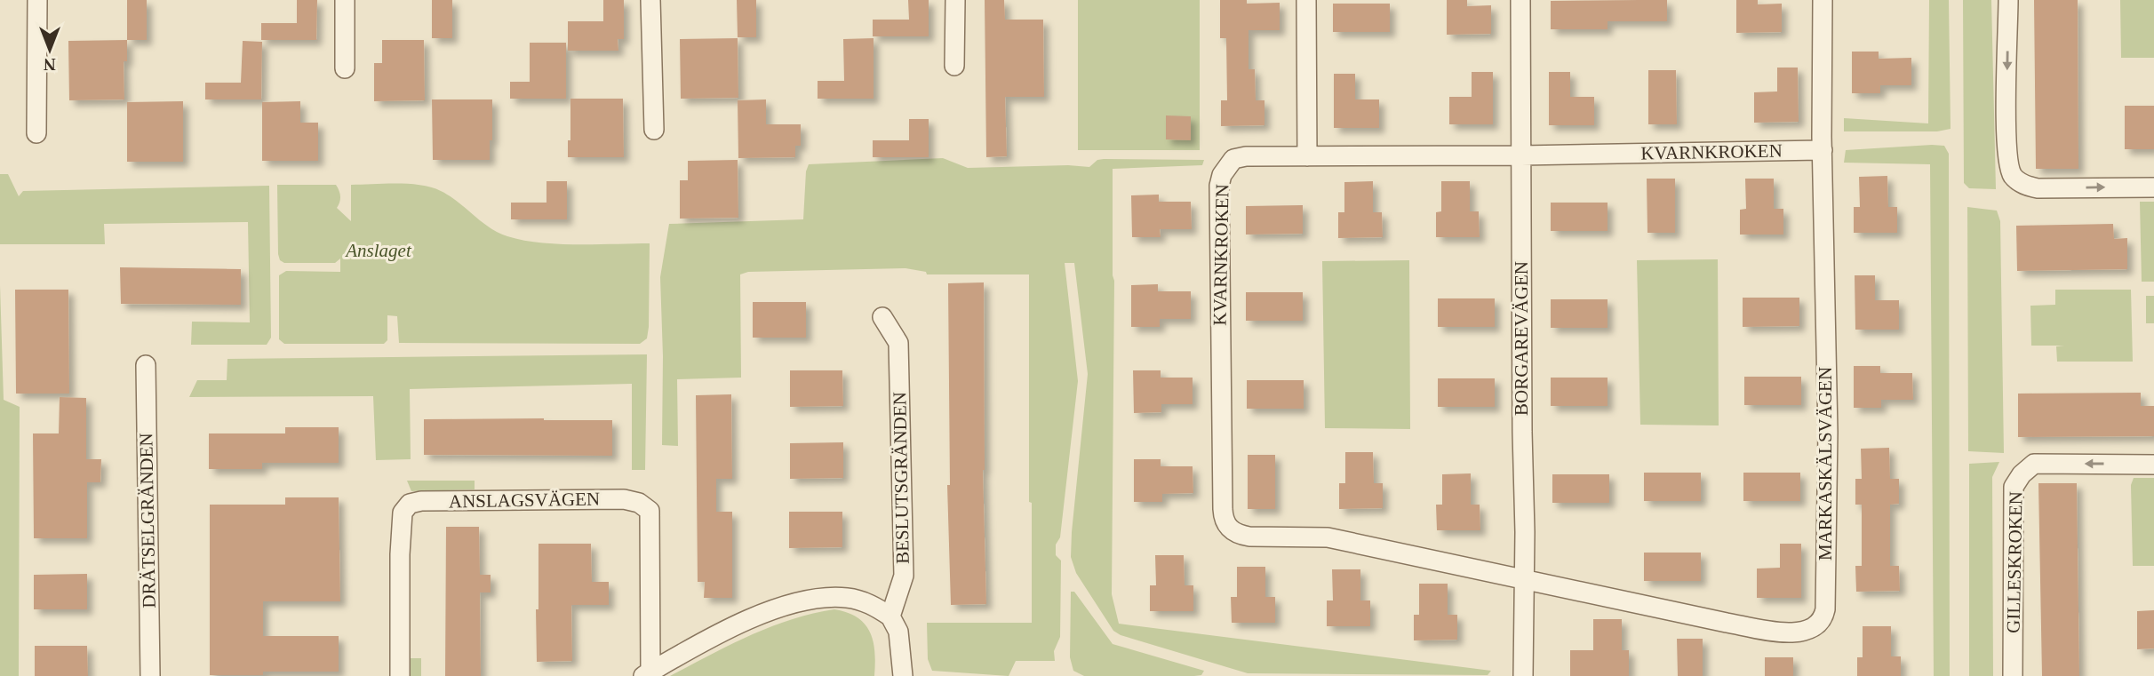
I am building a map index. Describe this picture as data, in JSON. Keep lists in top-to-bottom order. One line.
{"streets":{"street":["KVARNKROKEN","BORGAREVÄGEN","MARKASKÄLSVÄGEN","BESLUTSGRÄNDEN","ANSLAGSVÄGEN","DRÄTSELGRÄNDEN","GILLESKROKEN"]},"crossings":[["KVARNKROKEN","BORGAREVÄGEN"],["KVARNKROKEN","MARKASKÄLSVÄGEN"],["BORGAREVÄGEN","MARKASKÄLSVÄGEN"]],"parks":["Anslaget"],"north":"bottom"}
